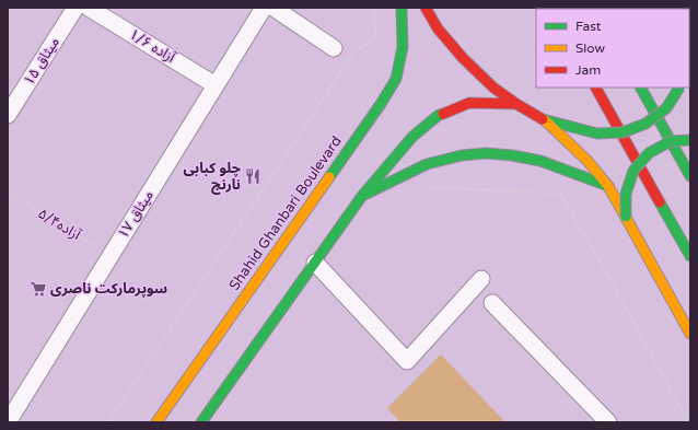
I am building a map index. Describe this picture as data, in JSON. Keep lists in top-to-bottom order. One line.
{"streets":{"main road":["Shahid Ghanbari Boulevard"],"street":["آزاده ۱/۶","میثاق ۱۵","میثاق ۱۷"],"path":["آزاده۵/۴"]},"crossings":[["آزاده ۱/۶","میثاق ۱۷"],["میثاق ۱۷","آزاده۵/۴"]],"places":{"restaurant":["چلو کبابی نارنج"],"supermarket":["سوپرمارکت ناصری"]},"legend":["Fast","Slow","Jam"]}
